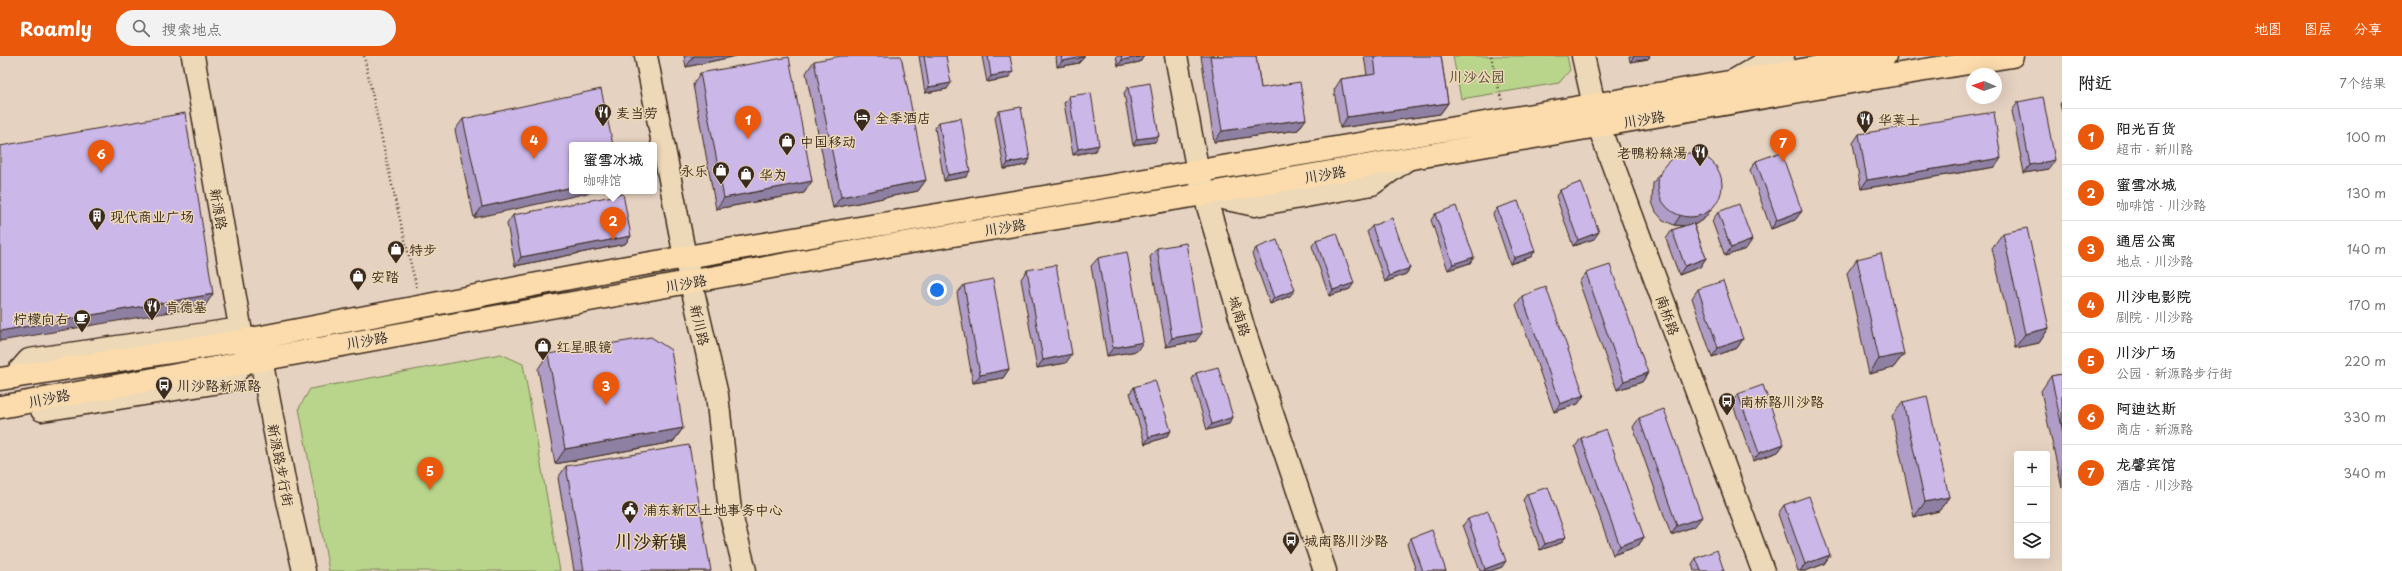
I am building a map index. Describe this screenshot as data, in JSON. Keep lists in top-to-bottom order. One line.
{"streets":{"main road":["川沙路"],"street":["新源路","南桥路","城南路","新川路","新源路步行街"]},"crossings":[["川沙路","新源路"],["川沙路","南桥路"],["川沙路","城南路"],["川沙路","新川路"],["川沙路","新源路步行街"],["新源路","新源路步行街"]],"districts":["川沙新镇"],"parks":["川沙公园"],"places":{"restaurant":["麦当劳","华莱士","老鴨粉絲湯","肯德基"],"hotel":["全季酒店"],"shop":["中国移动","永乐","华为","特步","安踏","红星眼镜"],"building":["现代商业广场"],"cafe":["柠檬向右"],"bus stop":["川沙路新源路","南桥路川沙路","城南路川沙路"],"public building":["浦东新区土地事务中心"]},"north":"left","page":{"header":"Roamly","search":"搜索地点","nav":["地图","图层","分享"],"heading":["附近","7个结果"],"pins":["1","4","7","6","2","3","5"],"list":[{"mark":"1","name":"阳光百货","note":"超市 · 新川路","value":"100 m"},{"mark":"2","name":"蜜雪冰城","note":"咖啡馆 · 川沙路","value":"130 m"},{"mark":"3","name":"通居公寓","note":"地点 · 川沙路","value":"140 m"},{"mark":"4","name":"川沙电影院","note":"剧院 · 川沙路","value":"170 m"},{"mark":"5","name":"川沙广场","note":"公园 · 新源路步行街","value":"220 m"},{"mark":"6","name":"阿迪达斯","note":"商店 · 新源路","value":"330 m"},{"mark":"7","name":"龙馨宾馆","note":"酒店 · 川沙路","value":"340 m"}],"popup":["蜜雪冰城","咖啡馆"],"map_buttons":["+","−"]}}
